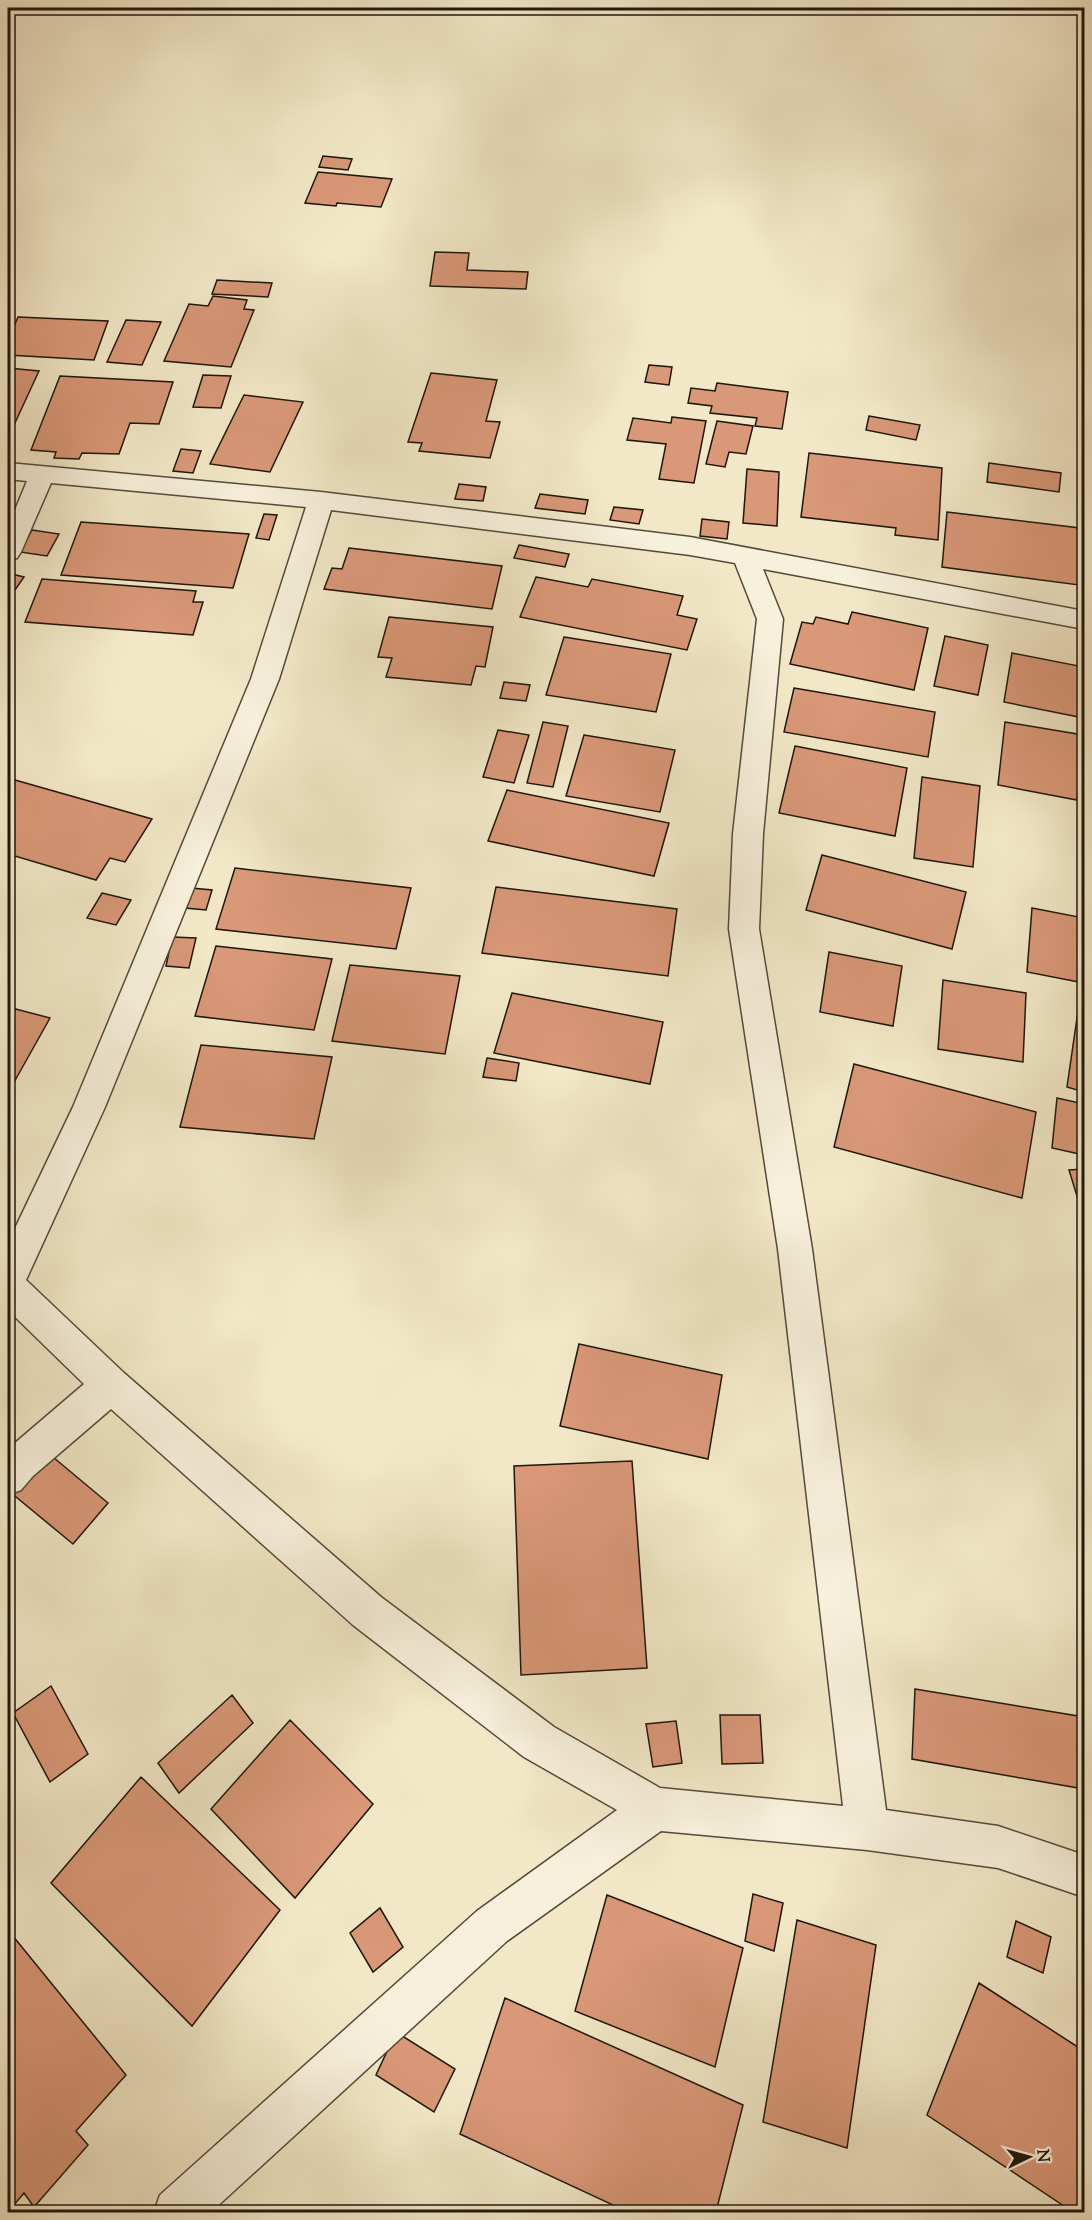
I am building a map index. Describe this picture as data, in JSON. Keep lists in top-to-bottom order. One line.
{"north":"right"}
